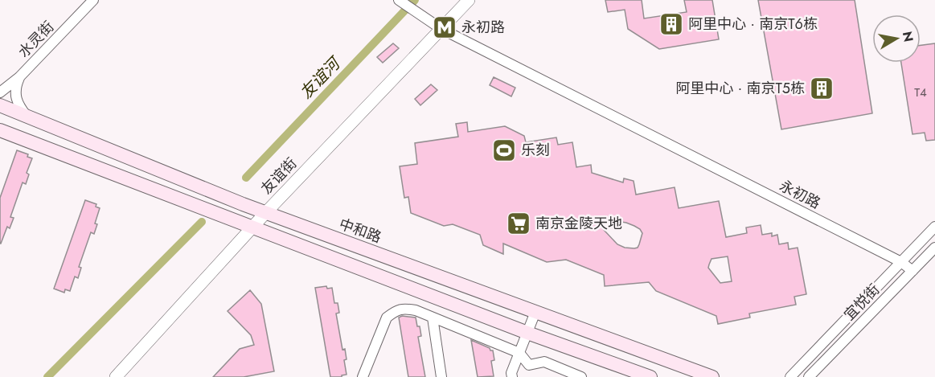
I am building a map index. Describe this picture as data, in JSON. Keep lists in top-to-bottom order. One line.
{"streets":{"main road":["中和路"],"street":["水灵街","友谊街","永初路","宜悦街"]},"crossings":[["友谊街","永初路"],["友谊街","中和路"],["永初路","宜悦街"]],"water":["友谊河"],"places":{"building":["阿里中心 · 南京T6栋","阿里中心 · 南京T5栋"],"metro station":["永初路"],"sports":["乐刻"],"supermarket":["南京金陵天地"]},"house_numbers":["T4"],"north":"right"}
